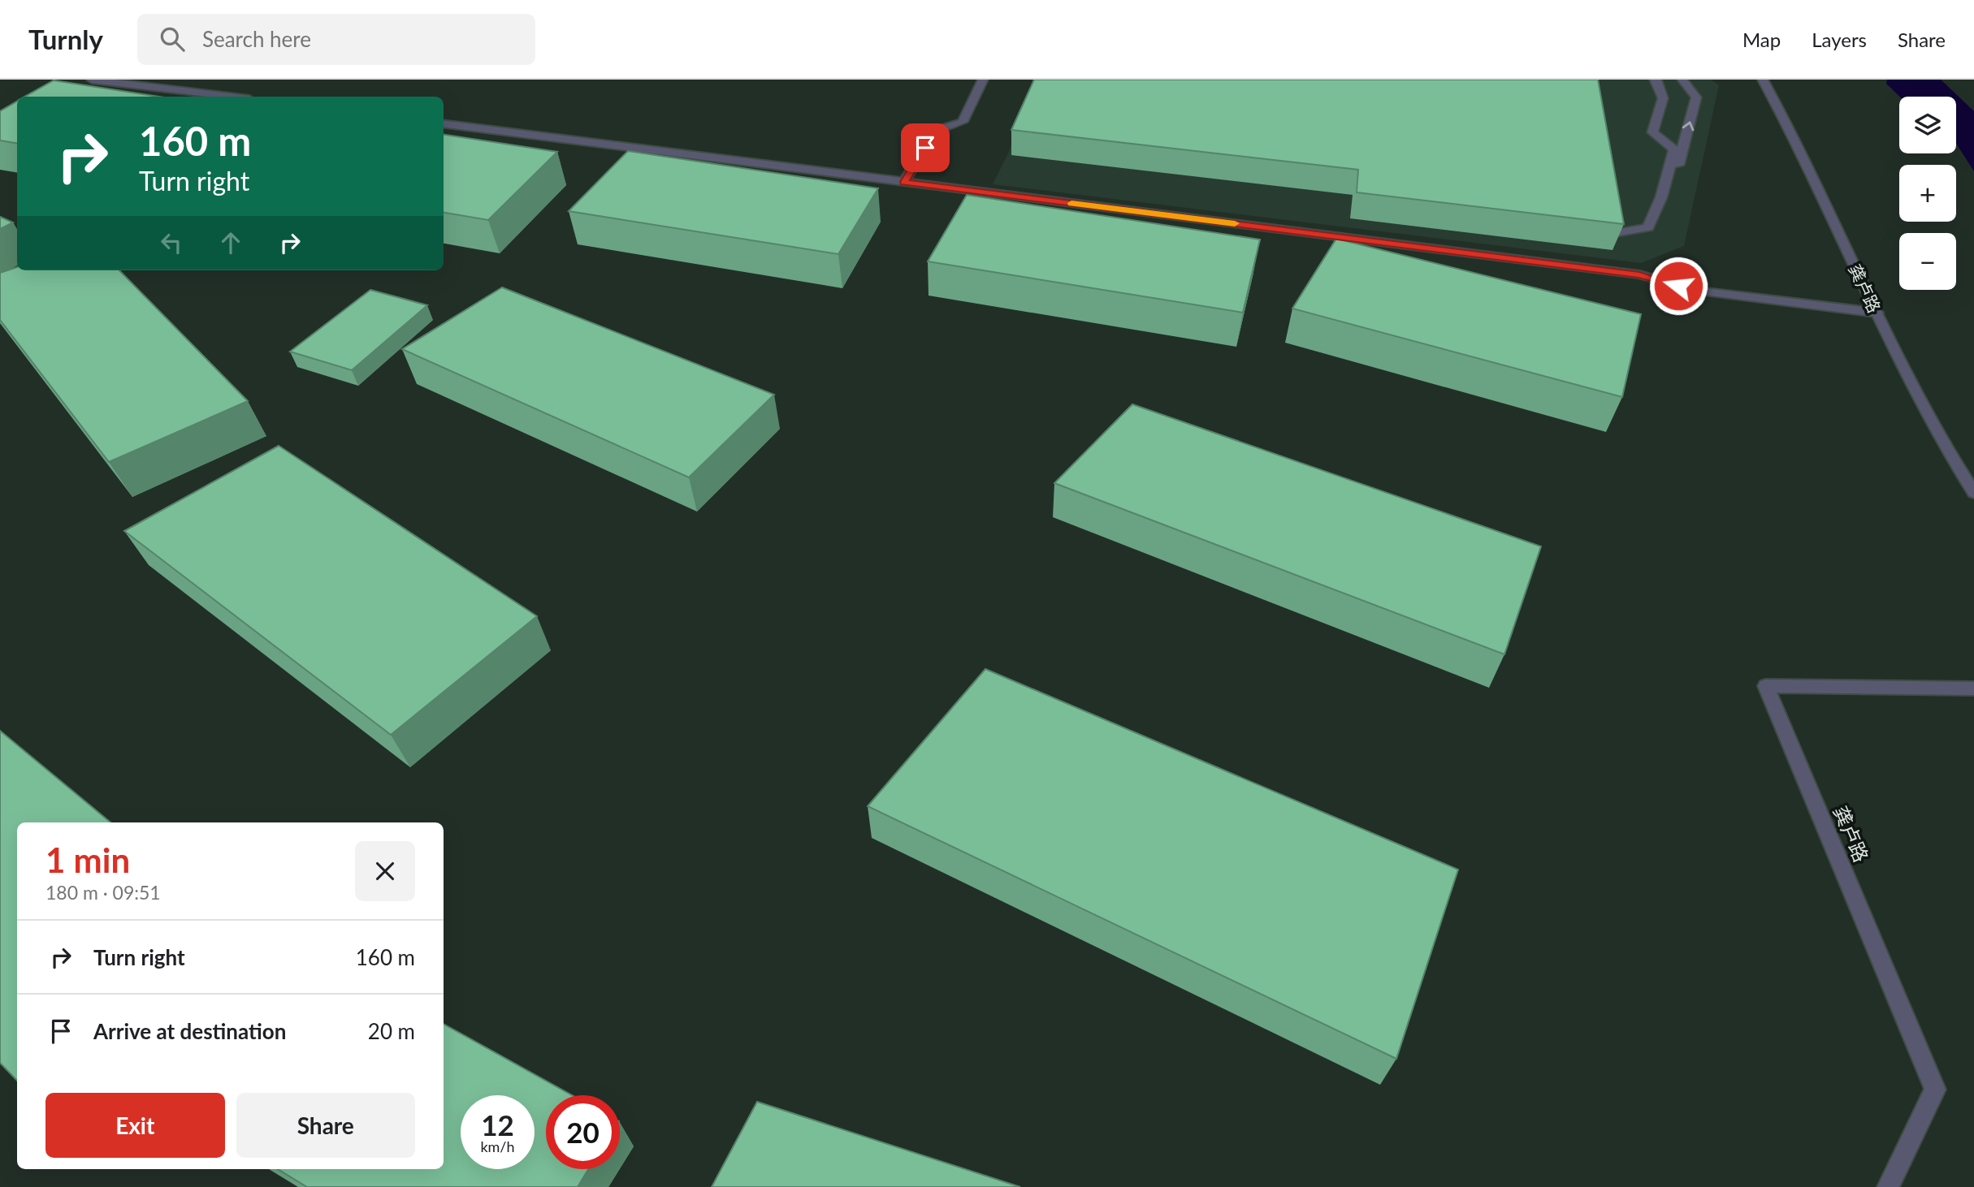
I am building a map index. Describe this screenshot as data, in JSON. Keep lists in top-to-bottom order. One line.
{"streets":{"street":["龚卢路"]},"page":{"header":"Turnly","search":"Search here","nav":["Map","Layers","Share"],"map_buttons":["+","−"],"turn":["160 m","Turn right"],"heading":["1 min","180 m · 09:51"],"list":[{"name":"Turn right","value":"160 m"},{"name":"Arrive at destination","value":"20 m"}],"buttons":["Exit","Share"],"speed":"12 km/h","limit":"20"}}
